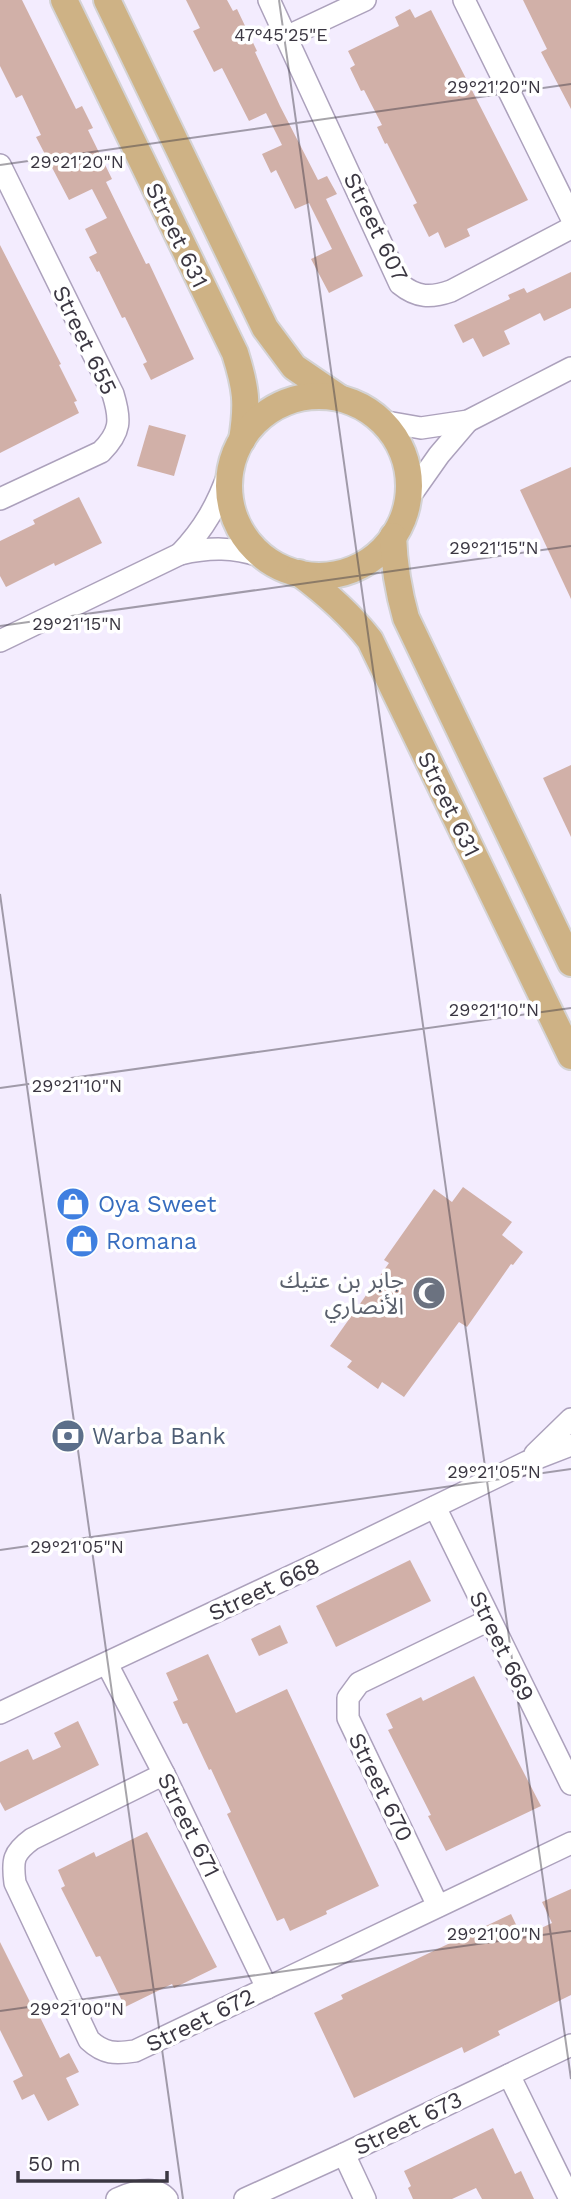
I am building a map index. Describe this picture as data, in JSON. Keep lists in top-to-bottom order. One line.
{"streets":{"main road":["Street 631"],"street":["Street 607","Street 655","Street 668","Street 669","Street 670","Street 671","Street 672","Street 673"]},"crossings":[["Street 668","Street 669"],["Street 668","Street 671"],["Street 669","Street 670"],["Street 670","Street 672"],["Street 671","Street 672"]],"places":{"shop":["Oya Sweet","Romana"],"mosque":["جابر بن عتيك الأنصاري"],"bank":["Warba Bank"]},"scale_bar":"50 m","coordinates":["47°45'25\"E","29°21'20\"N","29°21'15\"N","29°21'10\"N","29°21'05\"N","29°21'00\"N"]}
